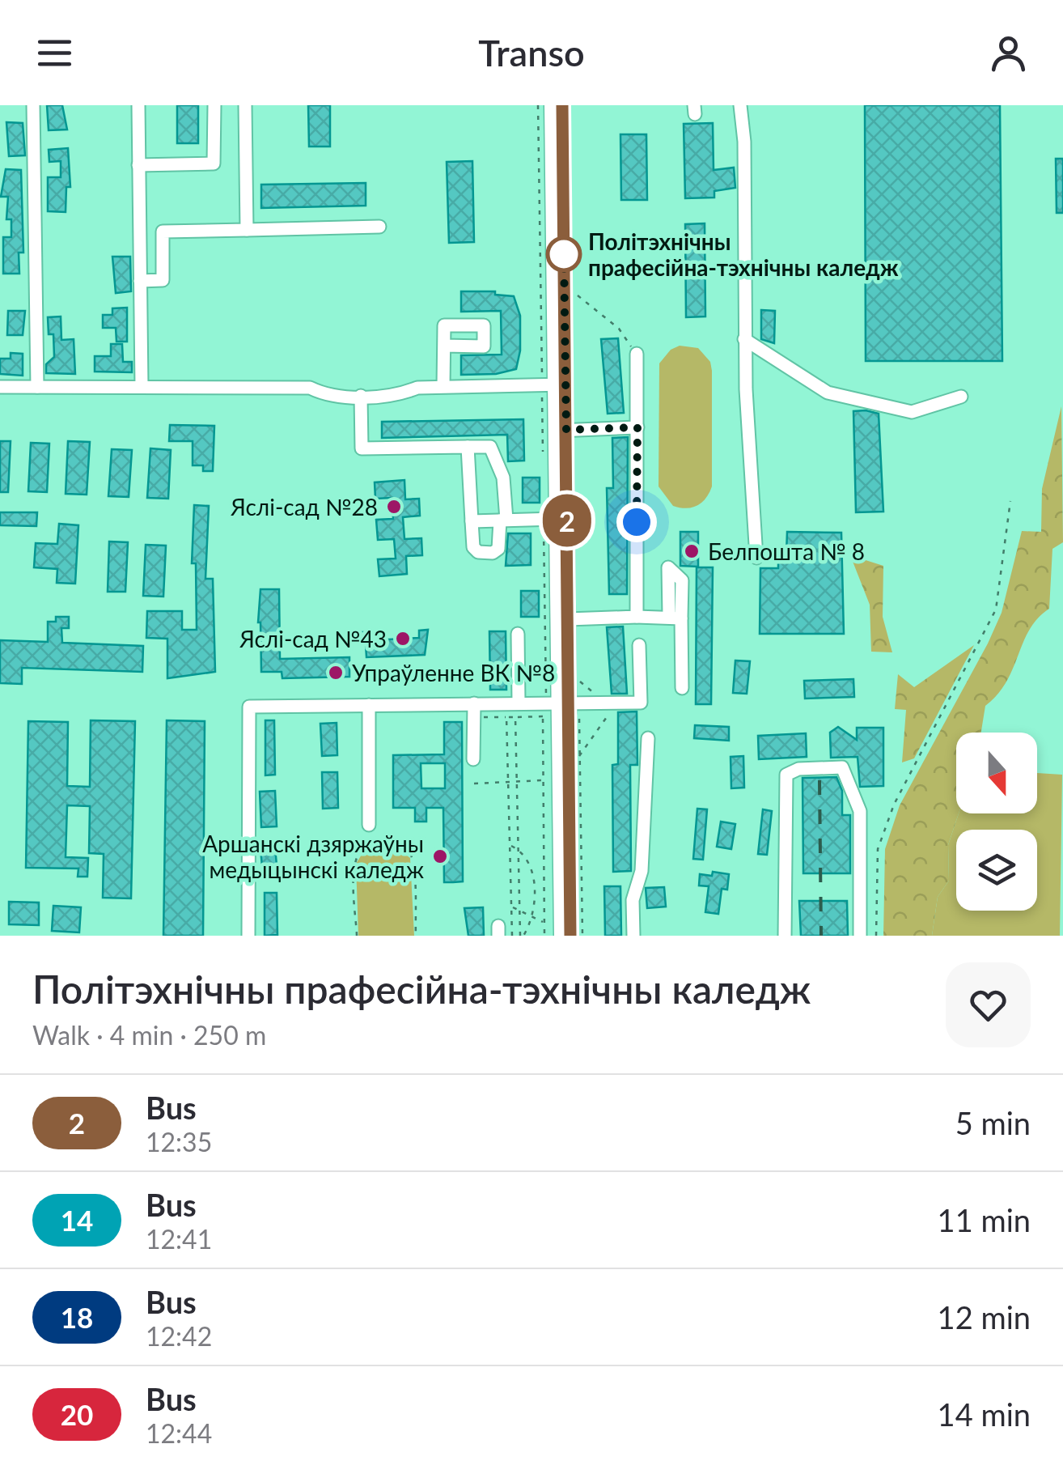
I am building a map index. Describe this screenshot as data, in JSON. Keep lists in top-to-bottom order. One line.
{"places":["Політэхнічны прафесійна-тэхнічны каледж","Яслі-сад №28","Белпошта № 8","Яслі-сад №43","Упраўленне ВК №8","Аршанскі дзяржаўны медыцынскі каледж"],"lines":["bus line 2"],"north":"bottom","page":{"header":"Transo","on_map":"2","heading":["Політэхнічны прафесійна-тэхнічны каледж","Walk · 4 min · 250 m"],"list":[{"mark":"2","name":"Bus","note":"12:35","value":"5 min"},{"mark":"14","name":"Bus","note":"12:41","value":"11 min"},{"mark":"18","name":"Bus","note":"12:42","value":"12 min"},{"mark":"20","name":"Bus","note":"12:44","value":"14 min"}]}}
